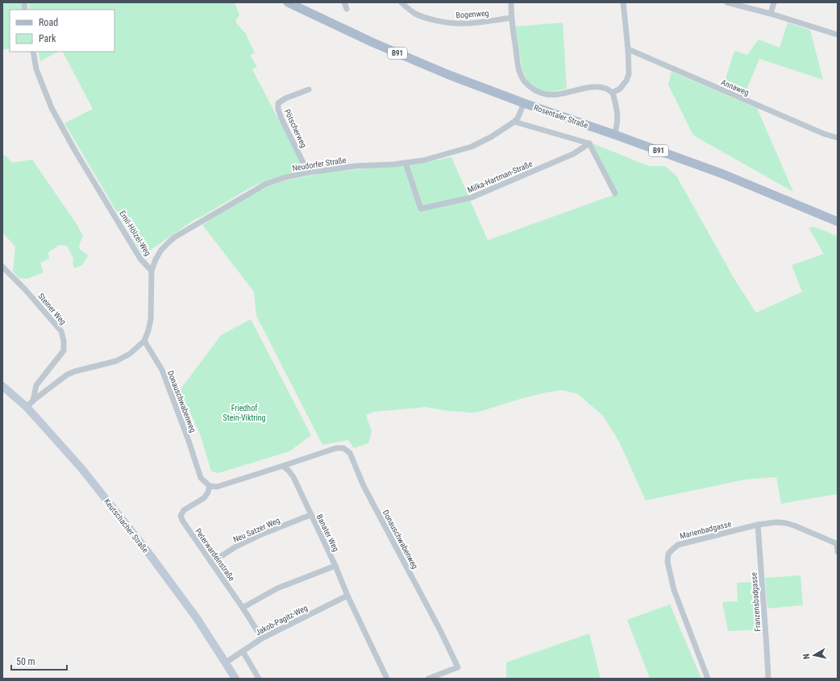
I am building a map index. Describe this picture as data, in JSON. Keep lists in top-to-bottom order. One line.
{"streets":{"main road":["B91","Rosentaler Straße","Keutschacher Straße"],"street":["Bogenweg","Annaweg","Pötscherweg","Neudorfer Straße","Milka-Hartman-Straße","Emil-Hölzel-Weg","Steiner Weg","Donauschwabenweg","Neu Satzer Weg","Marienbadgasse","Banater Weg","Peterwardeinstraße","Franzensbadgasse","Jakob-Pagitz-Weg"]},"crossings":[["Rosentaler Straße","Neudorfer Straße"],["Pötscherweg","Neudorfer Straße"],["Neudorfer Straße","Milka-Hartman-Straße"],["Neudorfer Straße","Emil-Hölzel-Weg"],["Donauschwabenweg","Banater Weg"],["Donauschwabenweg","Peterwardeinstraße"],["Keutschacher Straße","Jakob-Pagitz-Weg"],["Neu Satzer Weg","Banater Weg"],["Neu Satzer Weg","Peterwardeinstraße"],["Marienbadgasse","Franzensbadgasse"],["Banater Weg","Jakob-Pagitz-Weg"],["Peterwardeinstraße","Jakob-Pagitz-Weg"]],"parks":["Friedhof Stein-Viktring"],"legend":["Road","Park"],"scale_bar":"50 m","north":"left"}
